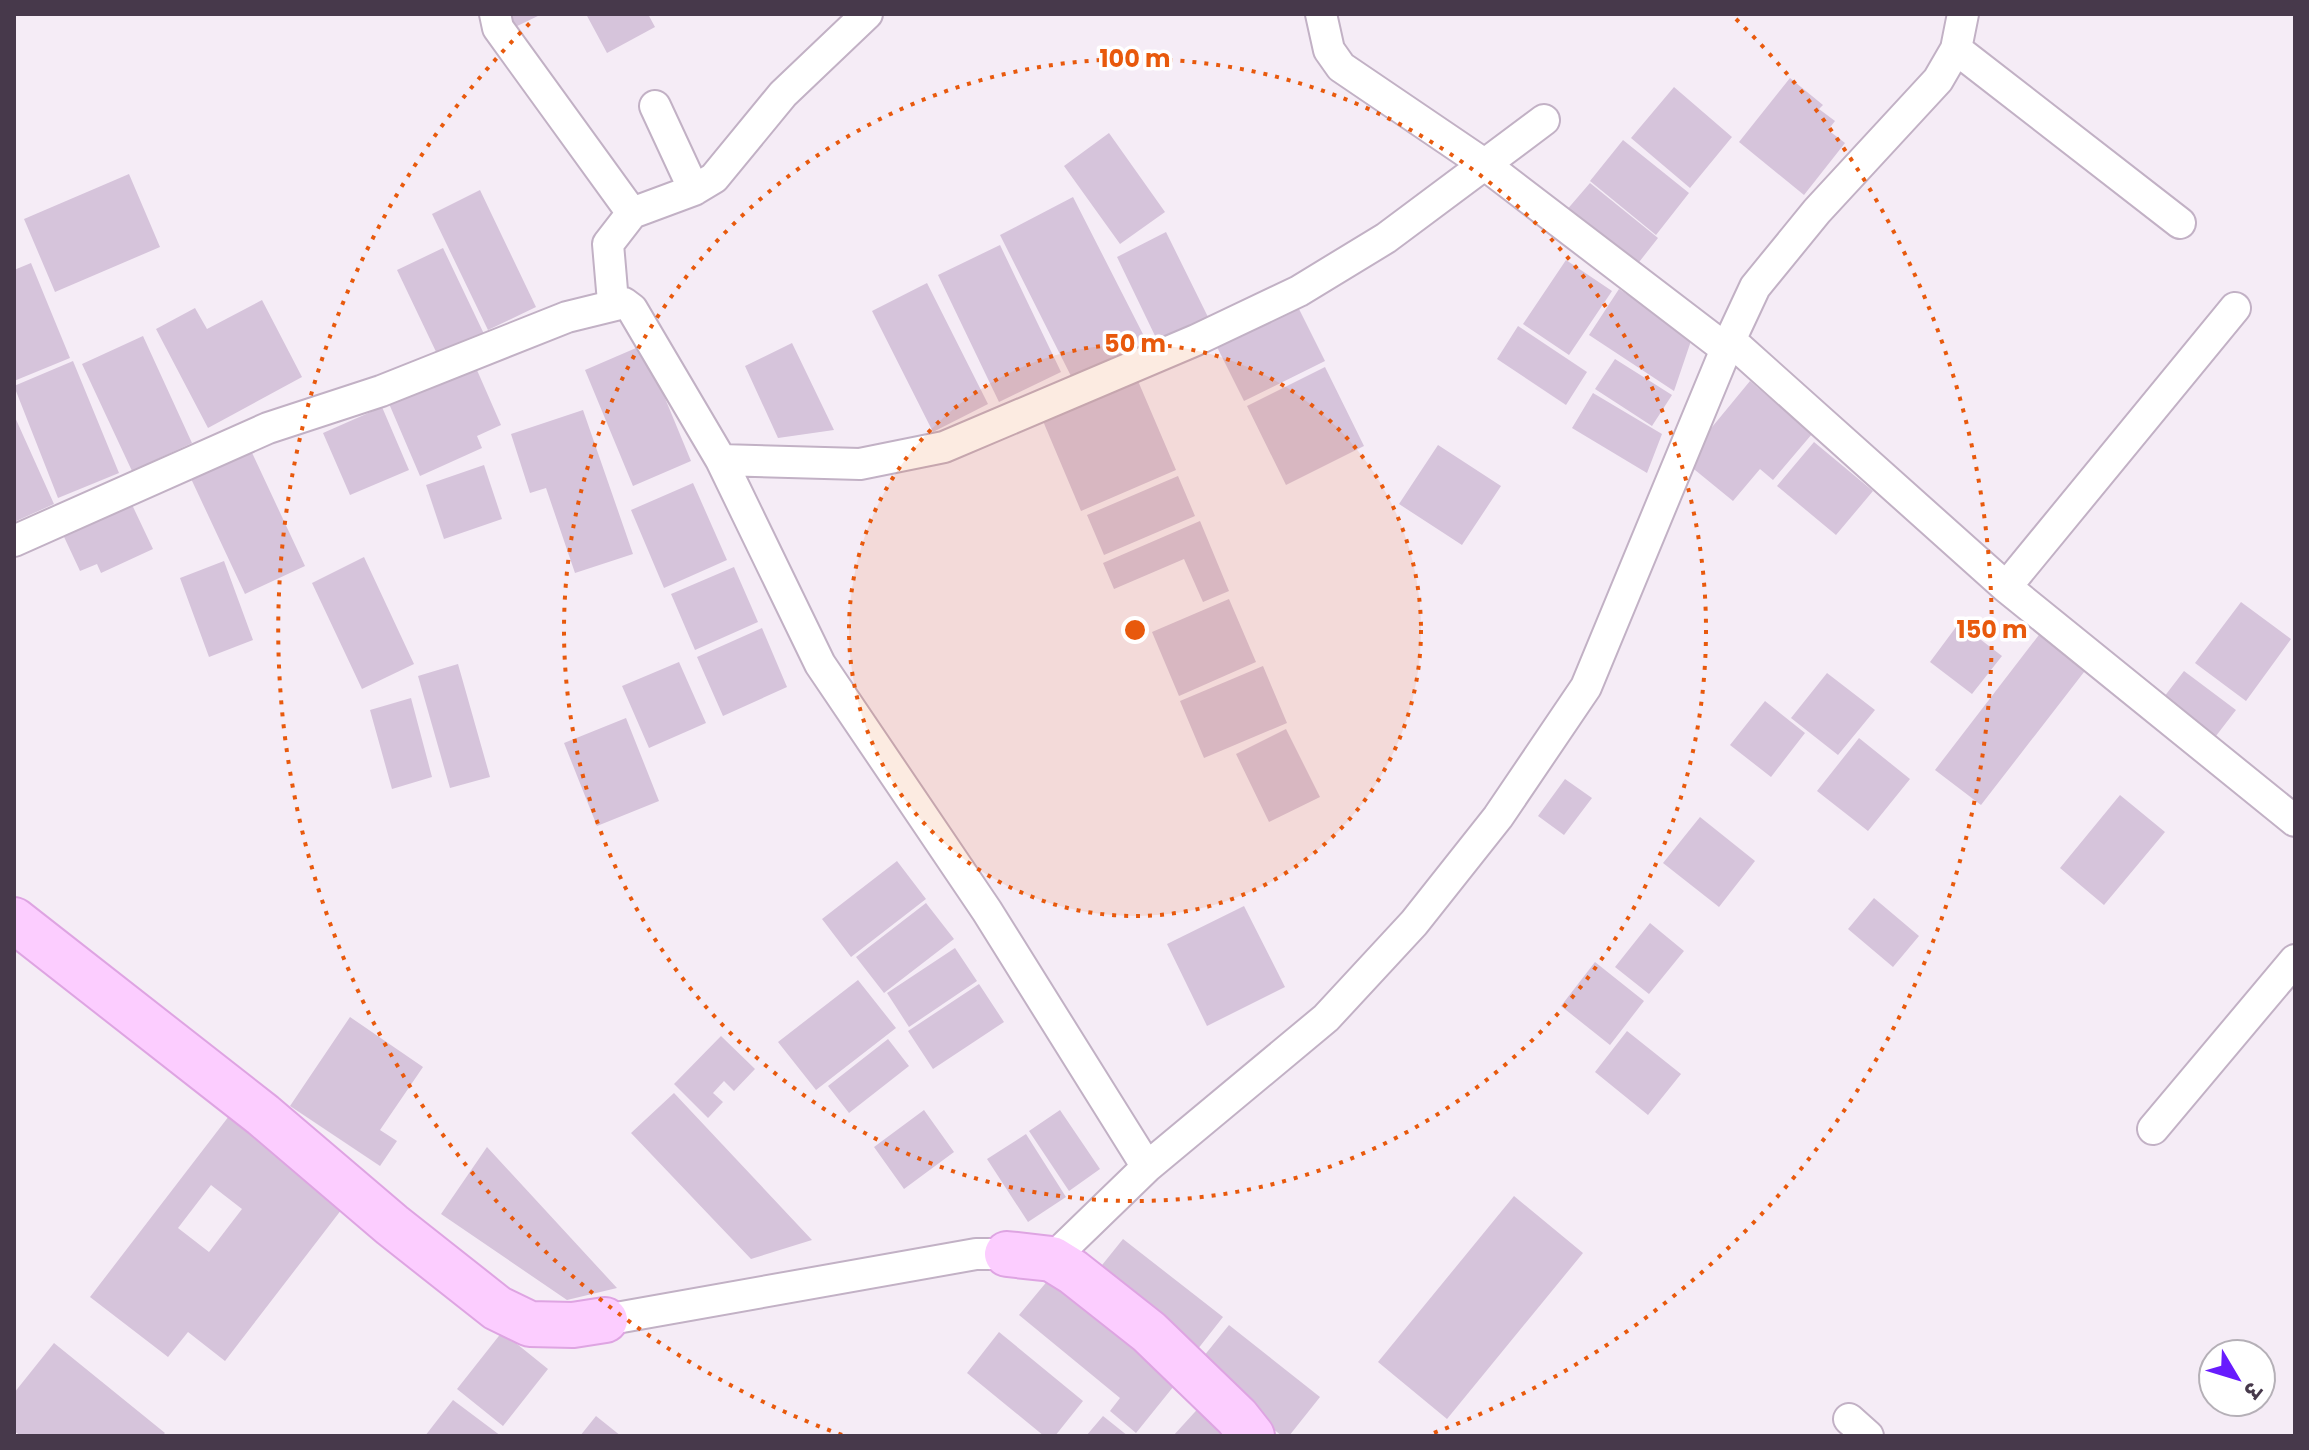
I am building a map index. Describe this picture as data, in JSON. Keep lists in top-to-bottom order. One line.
{"north":"bottom right","rings":["100 m","50 m","150 m"]}
